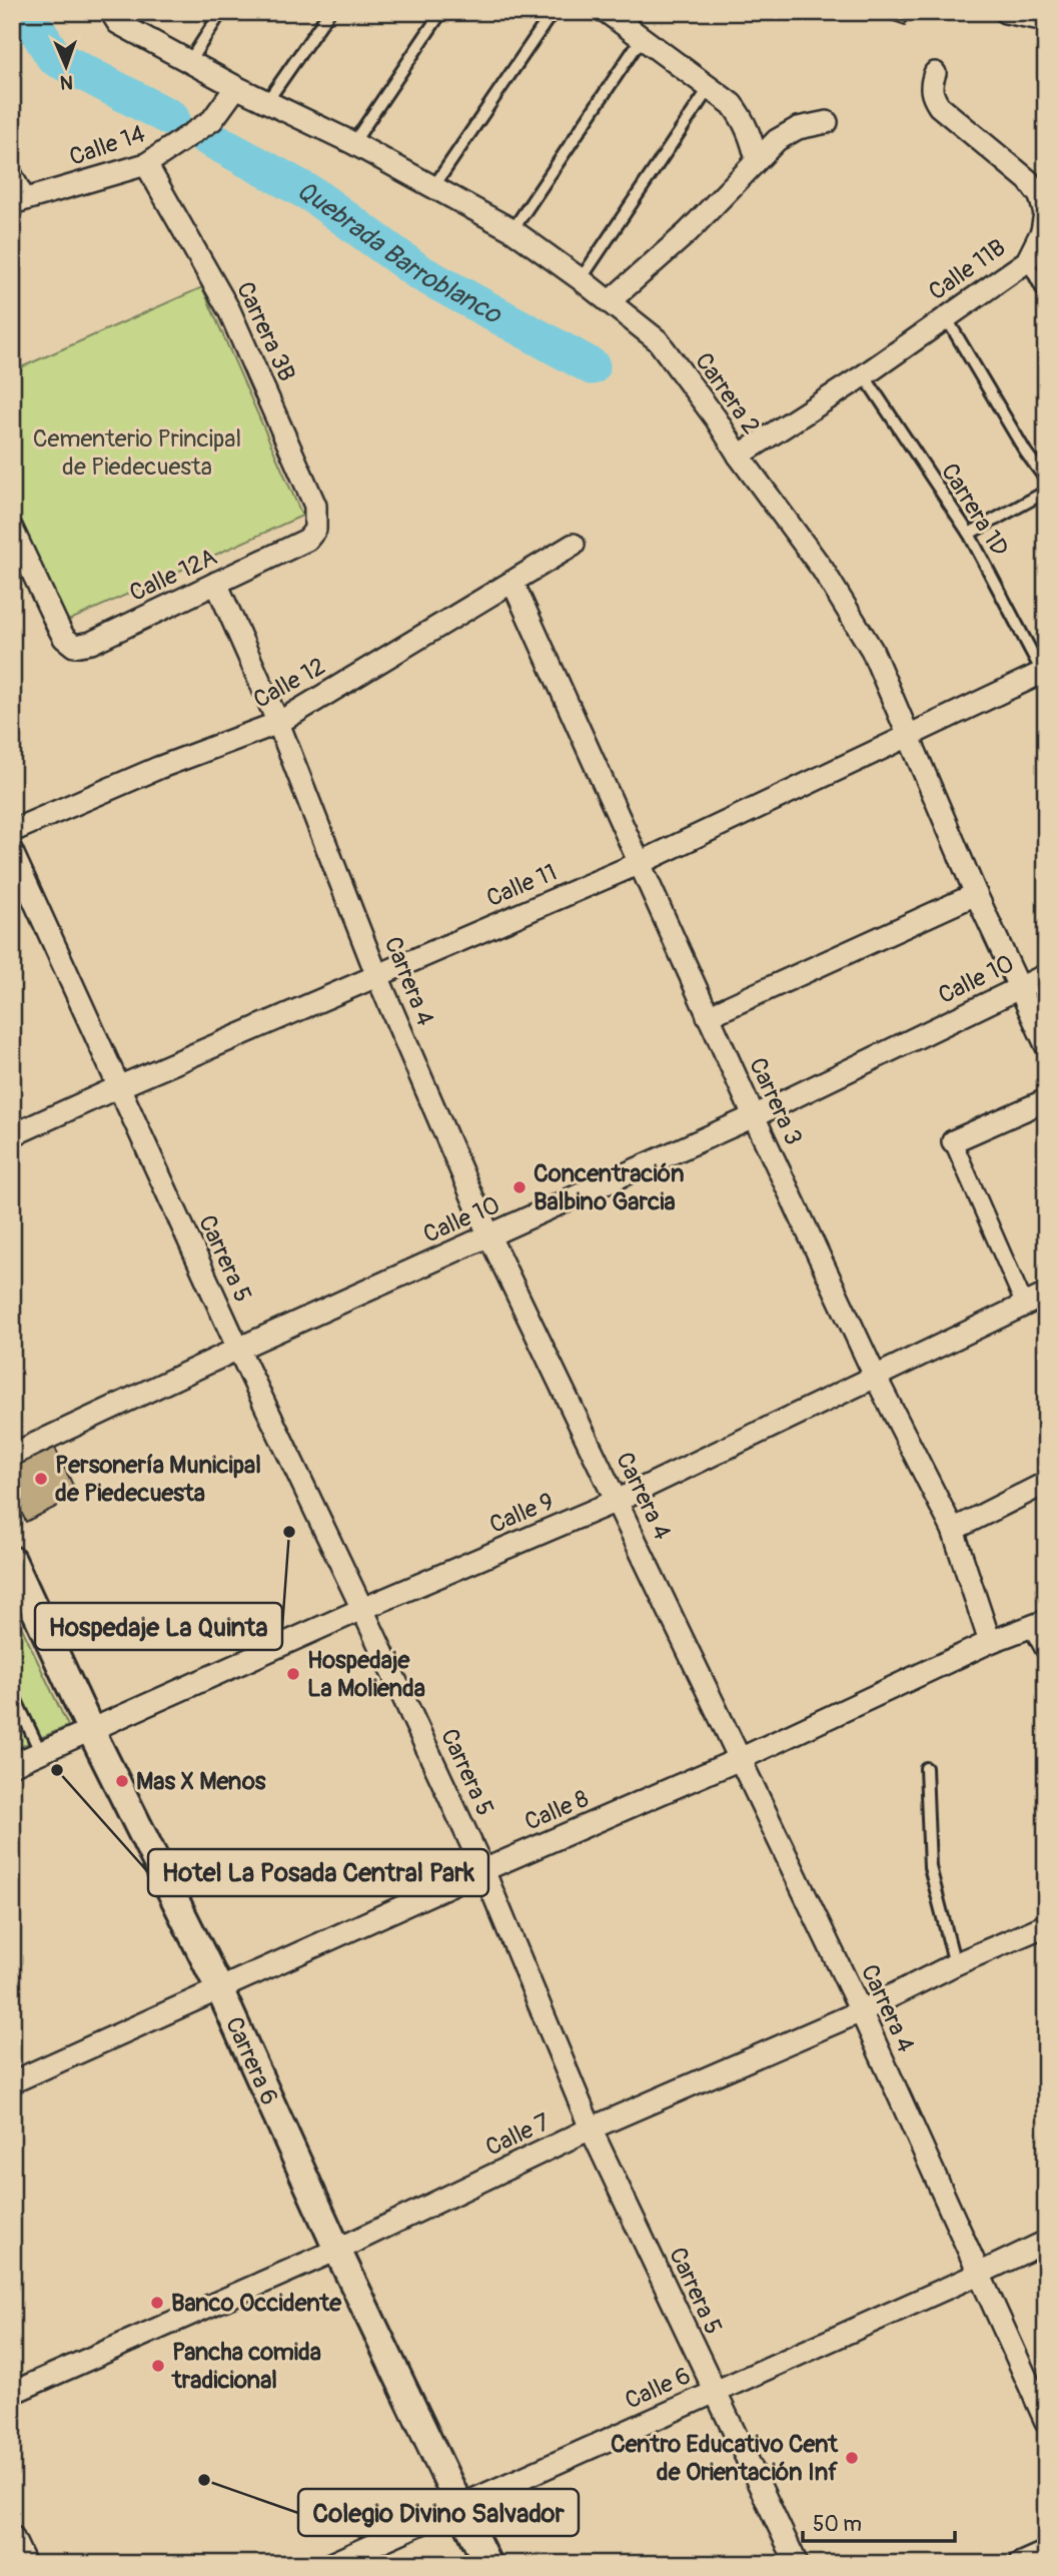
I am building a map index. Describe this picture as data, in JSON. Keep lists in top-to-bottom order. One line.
{"streets":{"street":["Calle 14","Calle 11B","Carrera 3B","Carrera 2","Calle 12A","Calle 12","Calle 11","Calle 10","Carrera 4","Carrera 3","Carrera 5","Calle 9","Calle 8","Carrera 6","Calle 7","Calle 6"],"lane":["Carrera 1D"]},"crossings":[["Calle 14","Carrera 3B"],["Calle 14","Carrera 2"],["Calle 11B","Carrera 2"],["Calle 11B","Carrera 1D"],["Carrera 3B","Calle 12A"],["Carrera 2","Calle 11"],["Carrera 2","Calle 10"],["Carrera 1D","Calle 11"],["Calle 12A","Carrera 4"],["Calle 12","Carrera 4"],["Calle 12","Carrera 3"],["Calle 11","Carrera 4"],["Calle 11","Carrera 3"],["Calle 11","Carrera 5"],["Calle 10","Carrera 4"],["Calle 10","Carrera 3"],["Calle 10","Carrera 5"],["Carrera 4","Calle 9"],["Carrera 4","Calle 8"],["Carrera 4","Calle 7"],["Carrera 4","Calle 6"],["Carrera 3","Calle 9"],["Carrera 3","Calle 8"],["Carrera 5","Calle 9"],["Carrera 5","Calle 8"],["Carrera 5","Calle 7"],["Carrera 5","Calle 6"],["Calle 9","Carrera 6"],["Calle 8","Carrera 6"],["Carrera 6","Calle 7"],["Carrera 6","Calle 6"]],"water":["Quebrada Barroblanco"],"parks":["Cementerio Principal de Piedecuesta"],"places":["Concentración Balbino Garcia","Personería Municipal de Piedecuesta","Hospedaje La Quinta","Hospedaje La Molienda","Hotel La Posada Central Park","Mas X Menos","Banco Occidente","Pancha comida tradicional","Centro Educativo Cent de Orientación Inf","Colegio Divino Salvador"],"scale_bar":"50 m","north":"bottom"}
